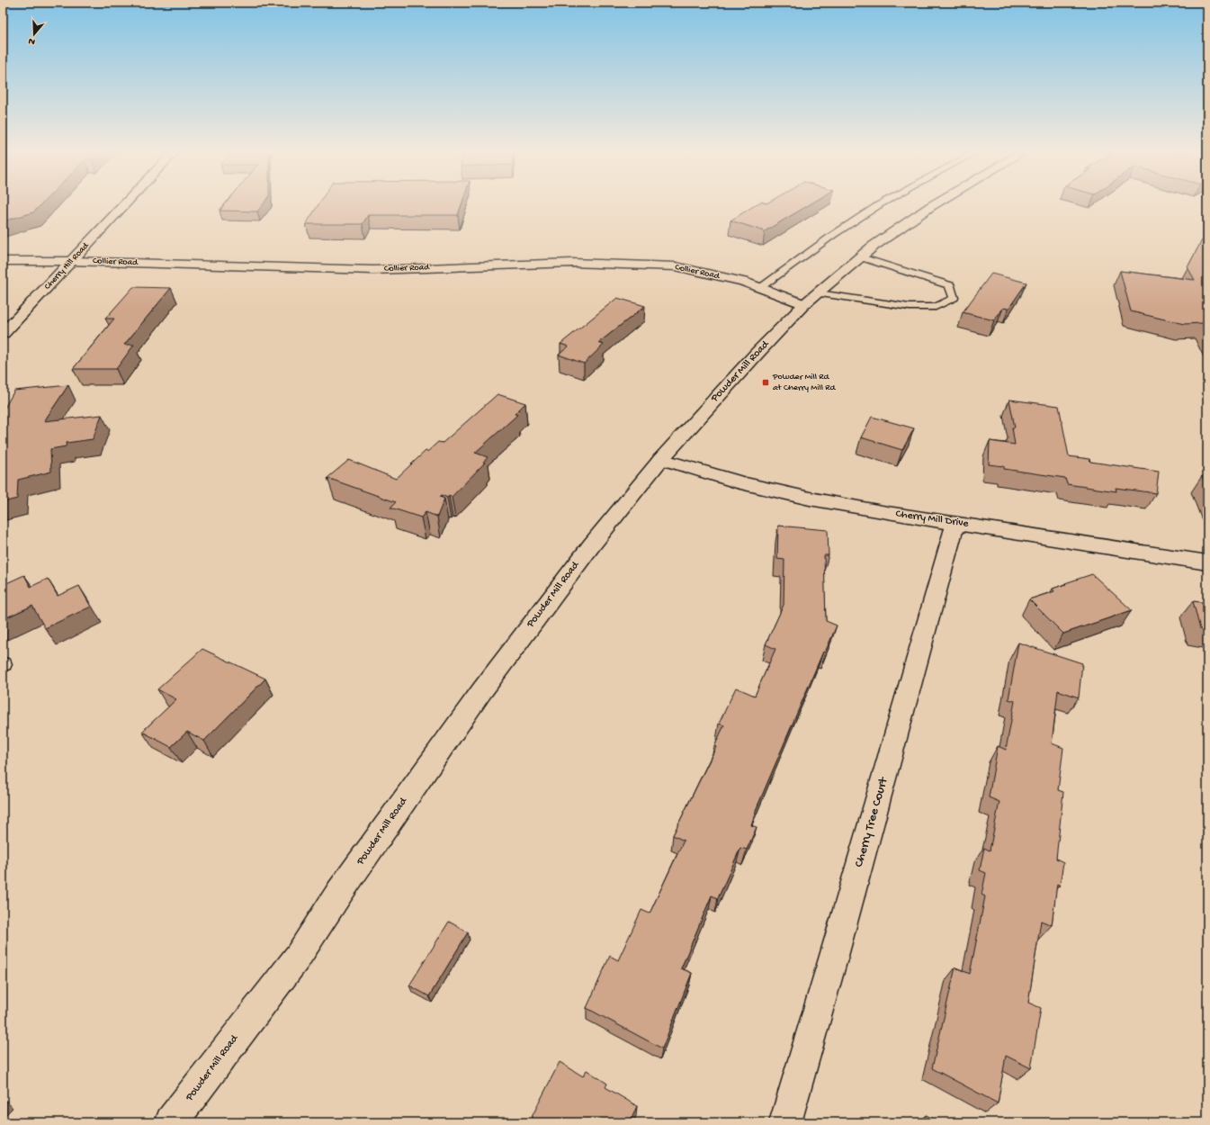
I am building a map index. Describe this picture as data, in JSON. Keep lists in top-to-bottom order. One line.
{"streets":{"main road":["Collier Road","Cherry Hill Road","Powder Mill Road","Cherry Mill Drive","Cherry Tree Court"]},"crossings":[["Collier Road","Cherry Hill Road"],["Collier Road","Powder Mill Road"],["Powder Mill Road","Cherry Mill Drive"],["Cherry Mill Drive","Cherry Tree Court"]],"places":{"transit":["Powder Mill Rd at Cherry Mill Rd"]},"north":"bottom"}
